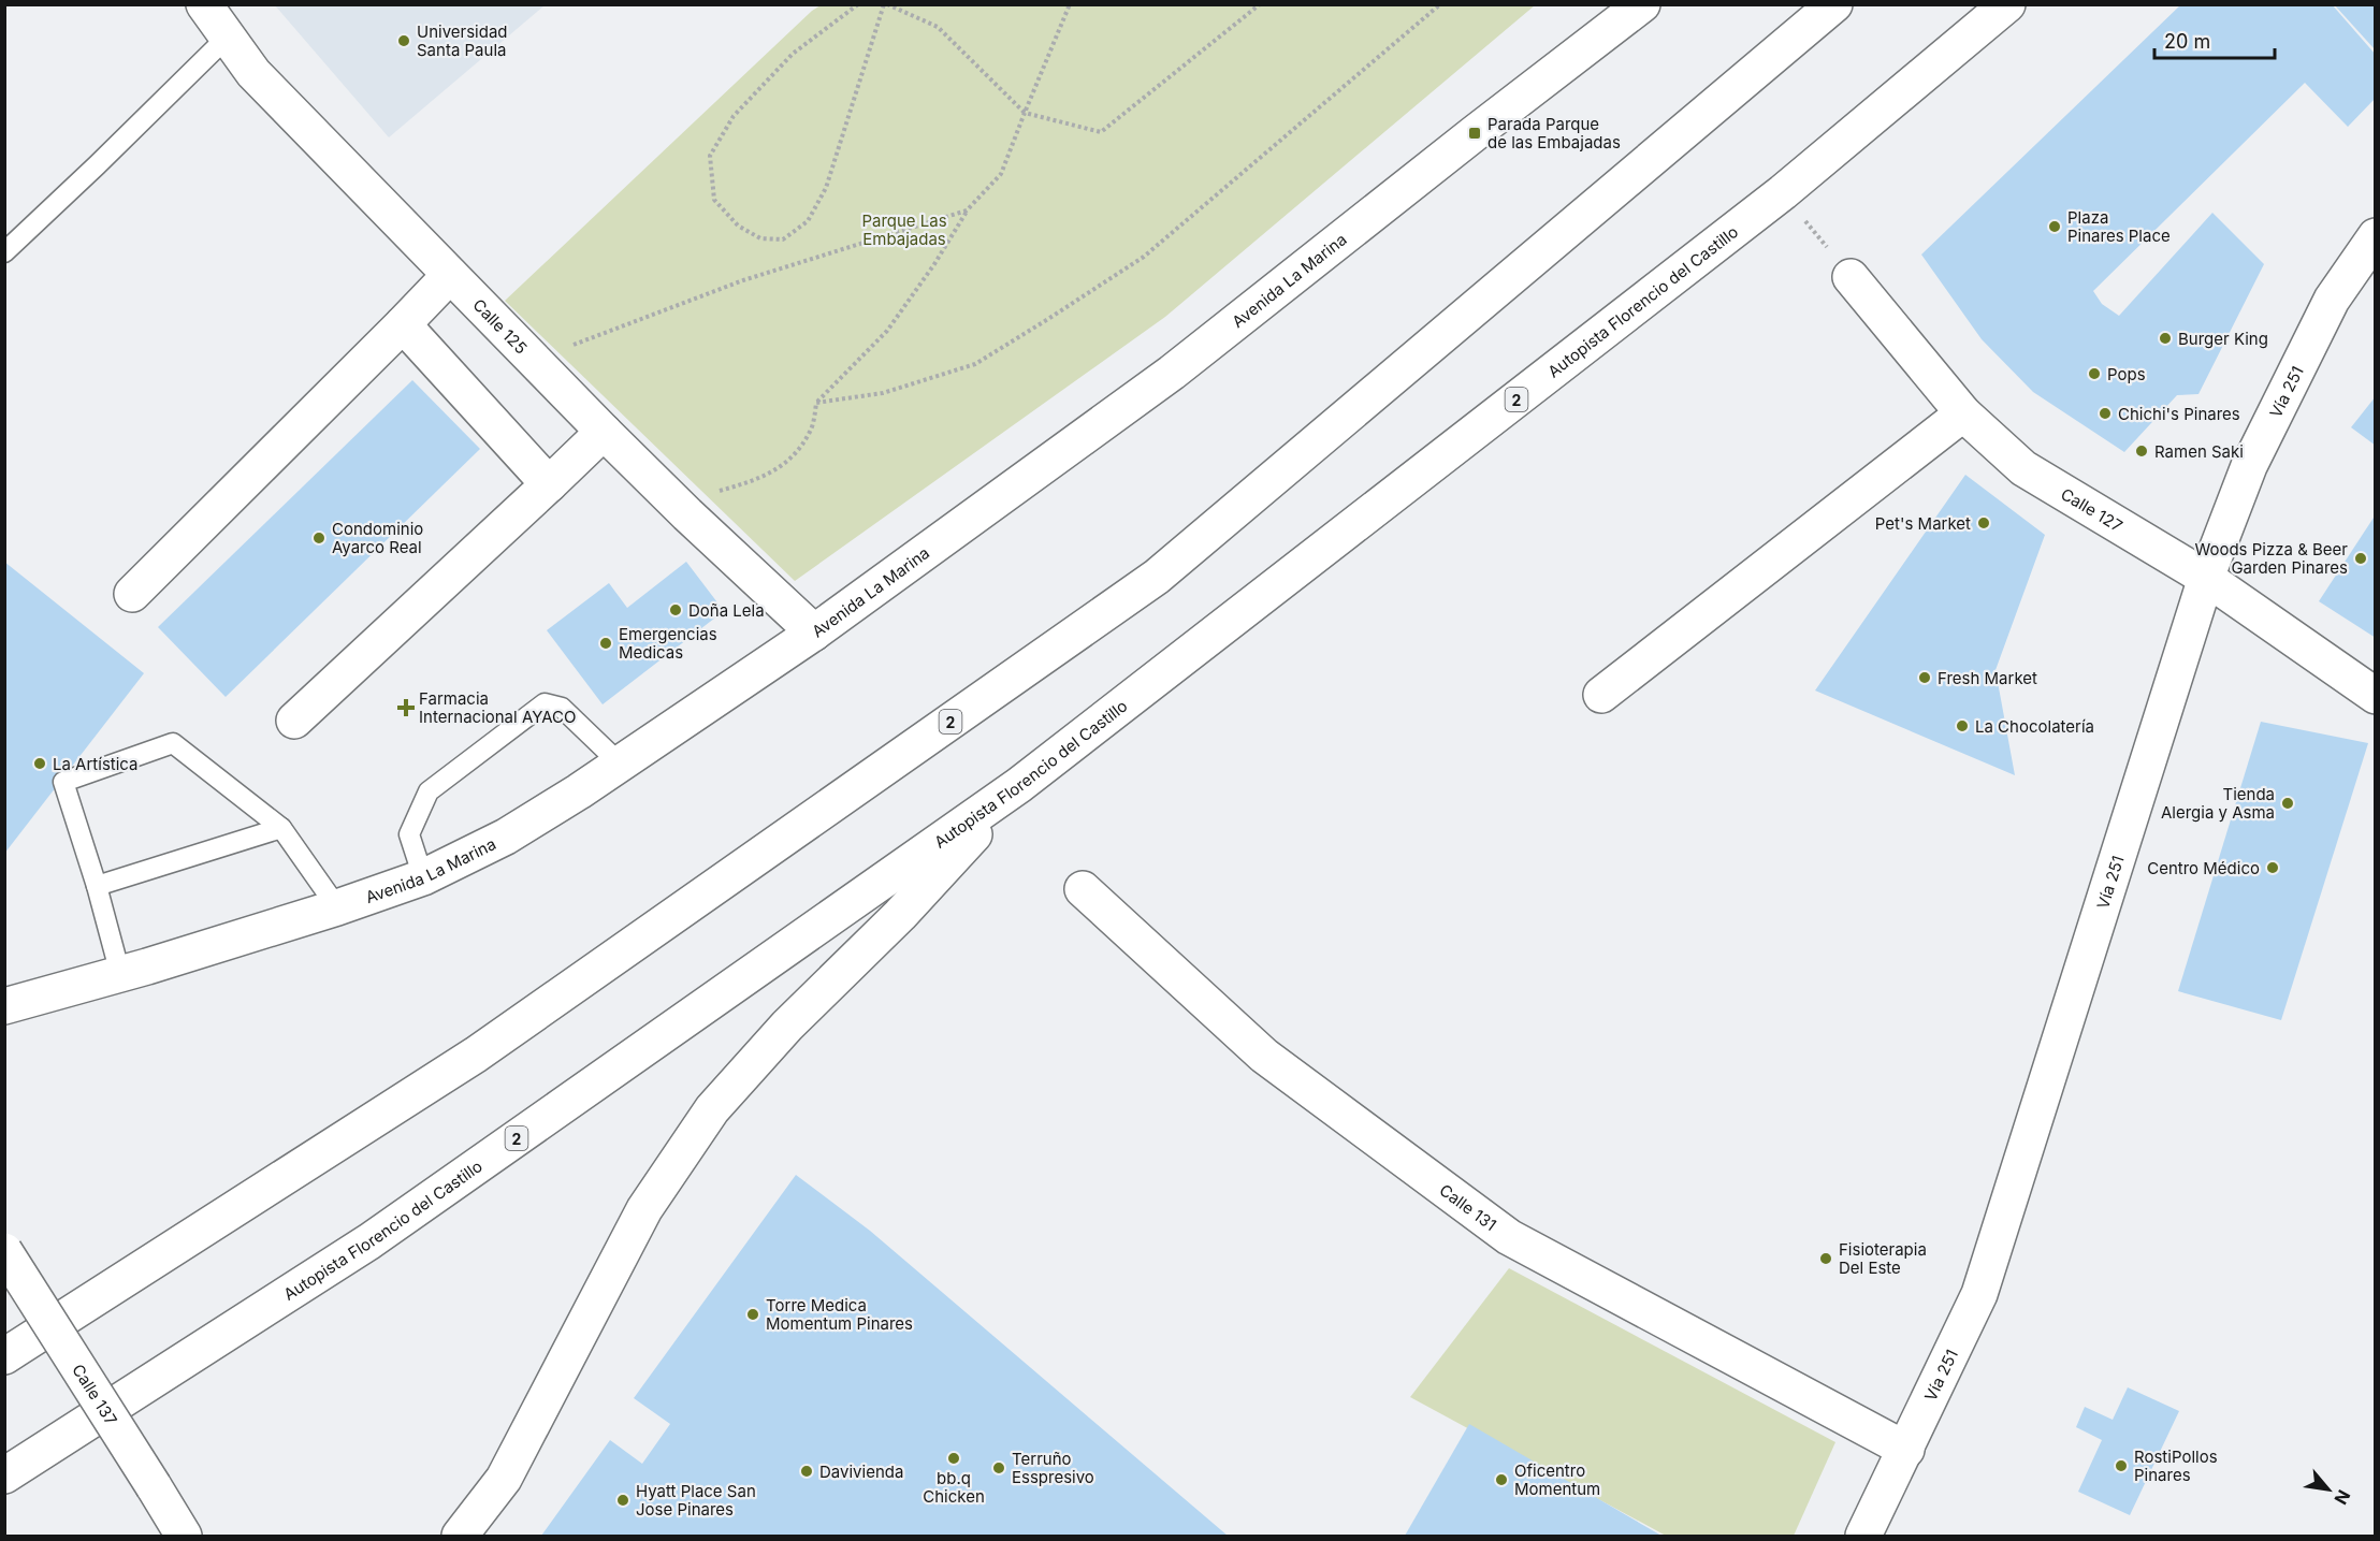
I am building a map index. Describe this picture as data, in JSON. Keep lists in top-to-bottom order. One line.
{"streets":{"main road":["Avenida La Marina","Autopista Florencio del Castillo","Calle 125","Vía 251","2","Calle 127","Calle 131","Calle 137"]},"crossings":[["Avenida La Marina","Calle 125"],["Vía 251","Calle 127"],["Vía 251","Calle 131"]],"parks":["Parque Las Embajadas"],"places":{"other":["Universidad Santa Paula","Plaza Pinares Place","Burger King","Pops","Chichi's Pinares","Ramen Saki","Pet's Market","Condominio Ayarco Real","Woods Pizza & Beer Garden Pinares","Doña Lela","Emergencias Medicas","Fresh Market","La Chocolatería","La Artística","Tienda Alergia y Asma","Centro Médico","Fisioterapia Del Este","Torre Medica Momentum Pinares","bb.q Chicken","RostiPollos Pinares","Terruño Esspresivo","Davivienda","Oficentro Momentum","Hyatt Place San Jose Pinares"],"transit":["Parada Parque de las Embajadas"],"health":["Farmacia Internacional AYACO"]},"scale_bar":"20 m","north":"bottom right"}
